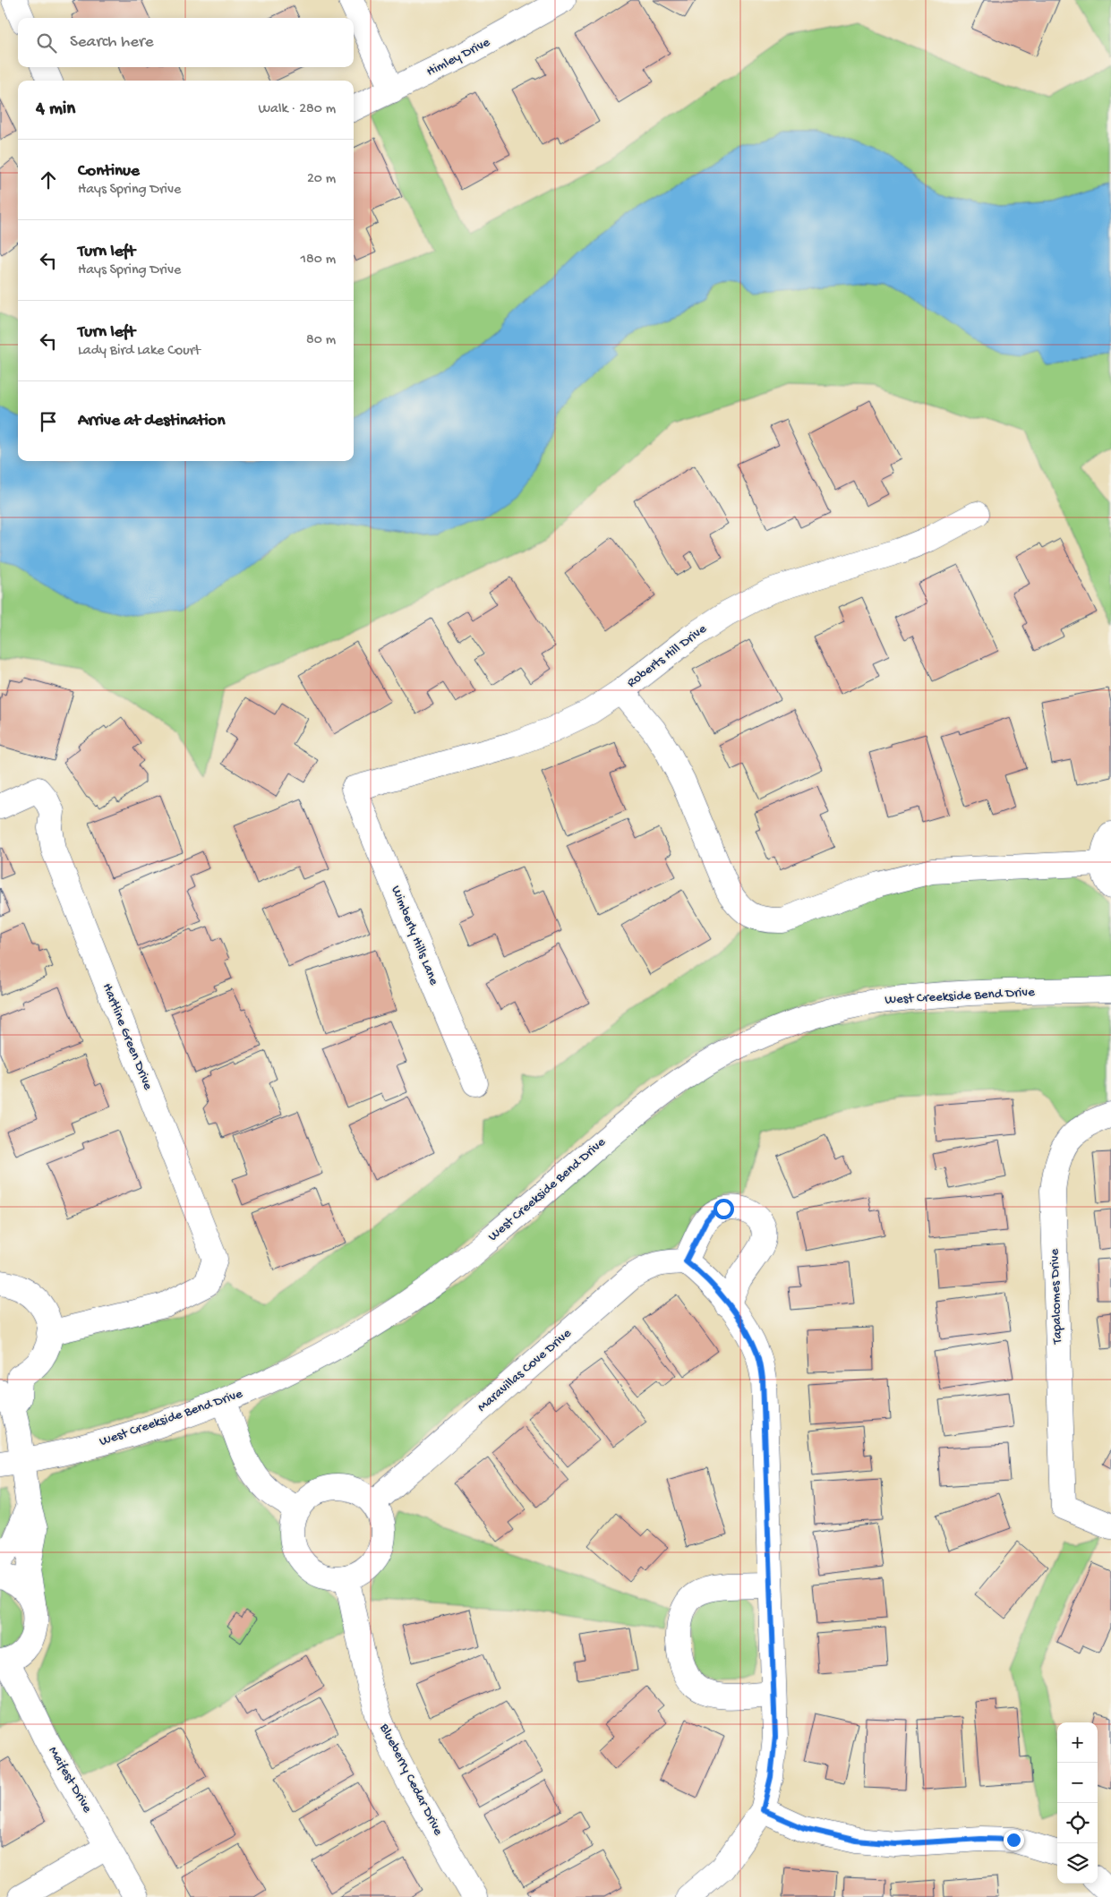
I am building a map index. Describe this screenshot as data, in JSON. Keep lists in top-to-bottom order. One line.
{"streets":{"street":["Himley Drive","Roberts Hill Drive","Wimberly Hills Lane","West Creekside Bend Drive","Hartline Green Drive","Tapalcomes Drive","Maravillas Cove Drive","Maifest Drive","Blueberry Cedar Drive"]},"crossings":[["Roberts Hill Drive","Wimberly Hills Lane"],["Maravillas Cove Drive","Blueberry Cedar Drive"]],"page":{"search":"Search here","heading":["4 min","Walk · 280 m"],"list":[["Continue","Hays Spring Drive","20 m"],["Turn left","Hays Spring Drive","180 m"],["Turn left","Lady Bird Lake Court","80 m"],"Arrive at destination"],"map_buttons":["+","−"]}}
